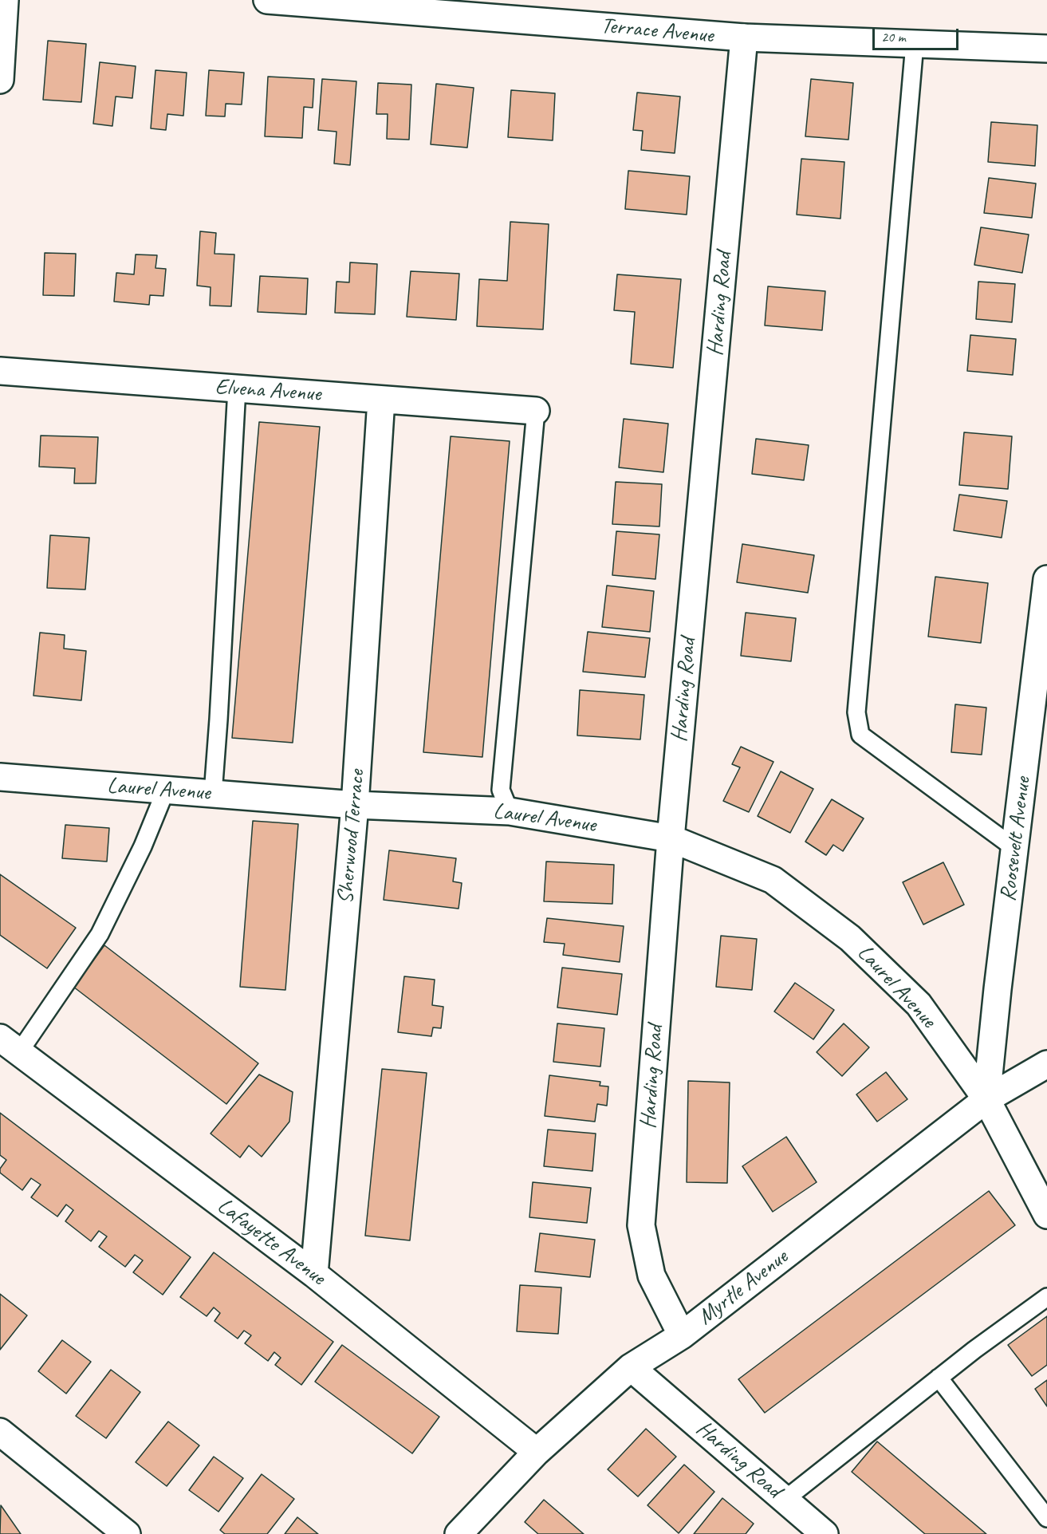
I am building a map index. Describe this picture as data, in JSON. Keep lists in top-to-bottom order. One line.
{"streets":{"street":["Terrace Avenue","Harding Road","Elvena Avenue","Laurel Avenue","Sherwood Terrace","Roosevelt Avenue","Lafayette Avenue","Myrtle Avenue"]},"crossings":[["Terrace Avenue","Harding Road"],["Harding Road","Laurel Avenue"],["Harding Road","Myrtle Avenue"],["Elvena Avenue","Sherwood Terrace"],["Laurel Avenue","Sherwood Terrace"],["Laurel Avenue","Roosevelt Avenue"],["Laurel Avenue","Myrtle Avenue"],["Sherwood Terrace","Lafayette Avenue"],["Roosevelt Avenue","Myrtle Avenue"],["Lafayette Avenue","Myrtle Avenue"]],"scale_bar":"20 m"}
